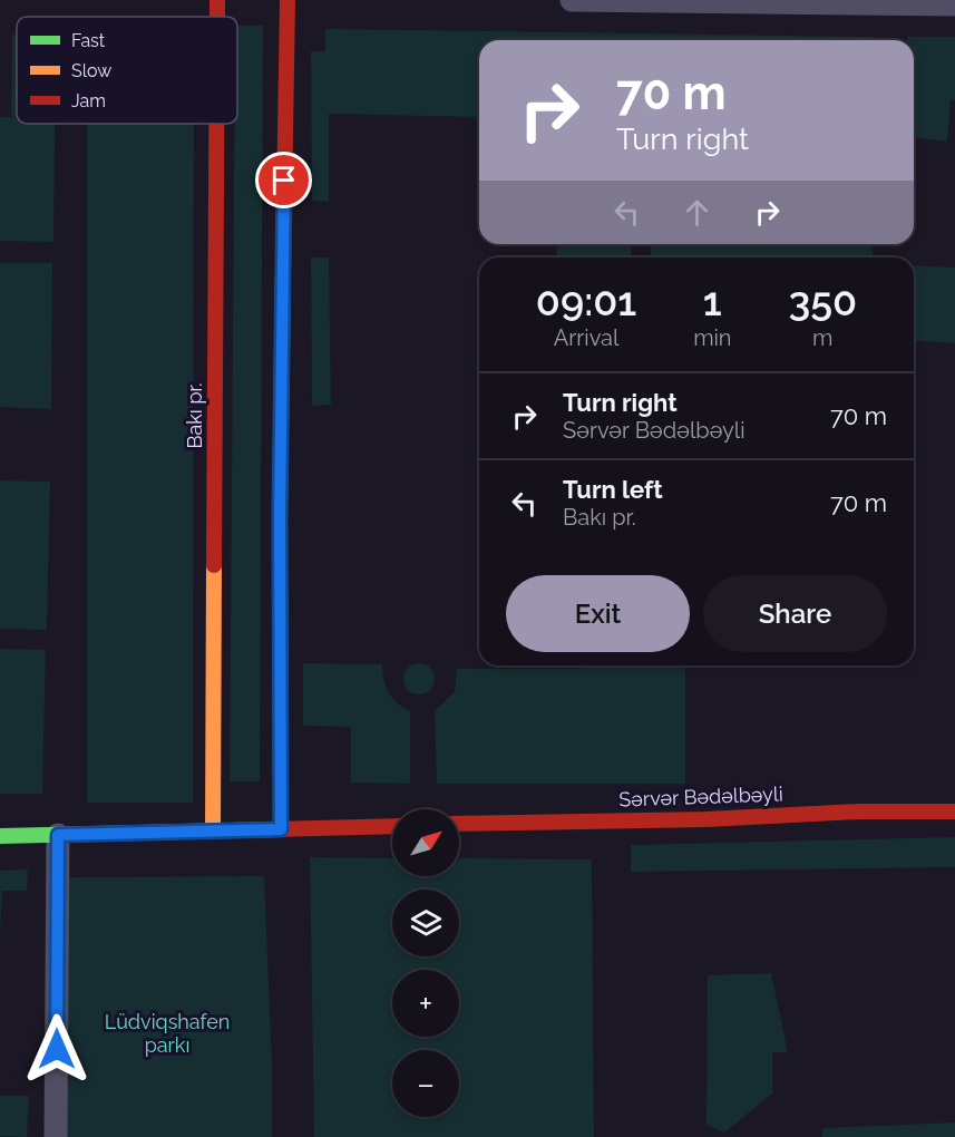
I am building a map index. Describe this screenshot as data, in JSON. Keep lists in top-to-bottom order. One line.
{"streets":{"street":["Bakı pr.","Sərvər Bədəlbəyli"]},"parks":["Lüdviqshafen parkı"],"legend":["Fast","Slow","Jam"],"north":"top right","page":{"turn":["70 m","Turn right"],"eta":["09:01","Arrival","1","min","350","m"],"list":[{"name":"Turn right","note":"Sərvər Bədəlbəyli","value":"70 m"},{"name":"Turn left","note":"Bakı pr.","value":"70 m"}],"buttons":["Exit","Share"],"map_buttons":["+","−"]}}
